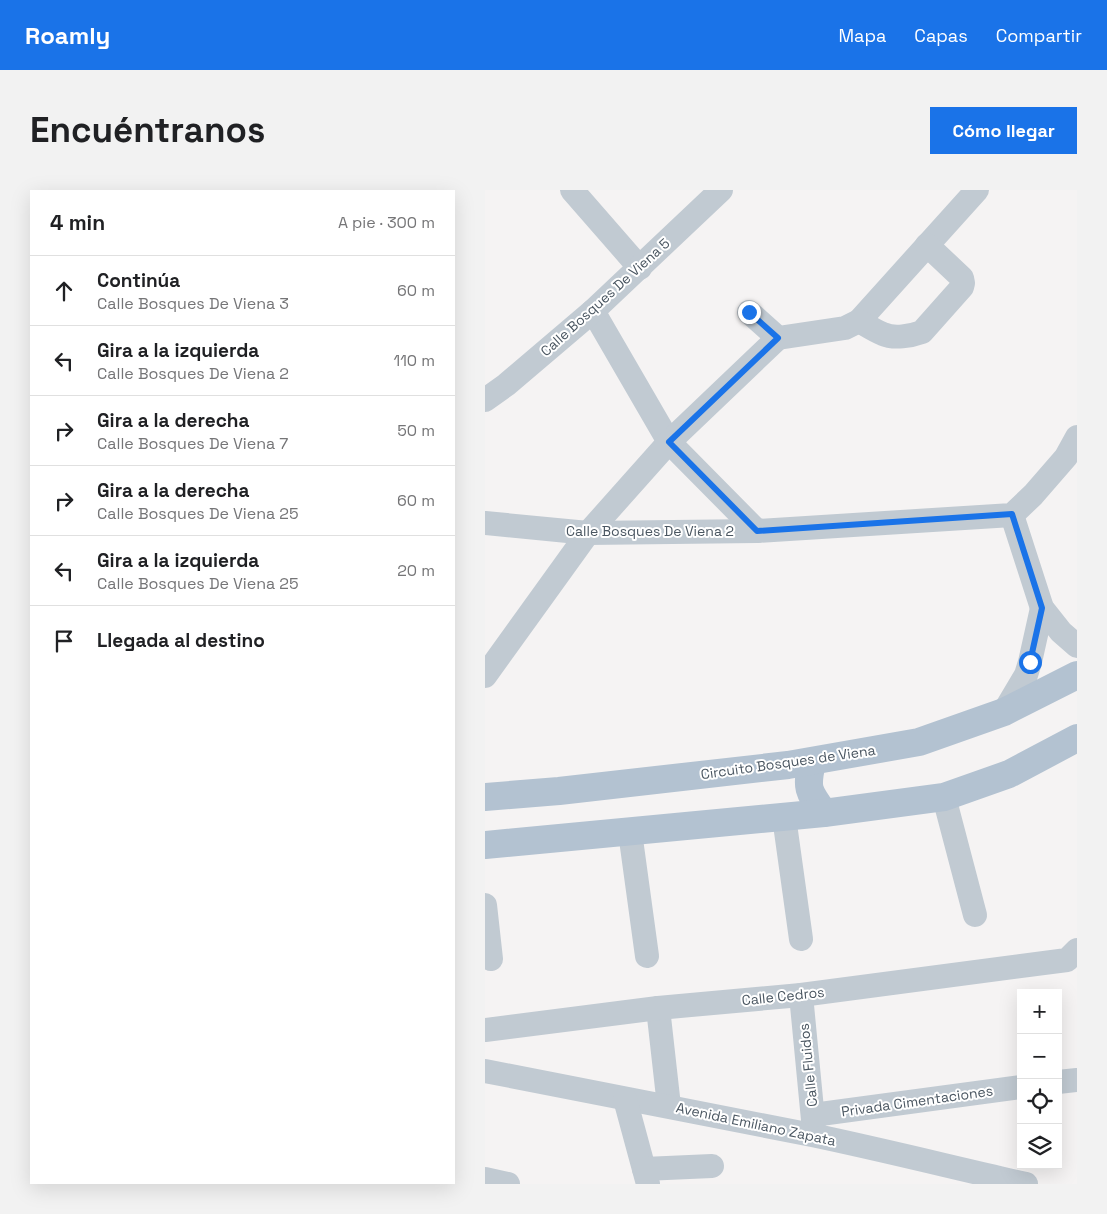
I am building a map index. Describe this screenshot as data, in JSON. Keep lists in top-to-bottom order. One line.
{"streets":{"main road":["Circuito Bosques de Viena"],"street":["Calle Bosques De Viena 5","Calle Bosques De Viena 2","Calle Cedros","Calle Fluidos","Privada Cimentaciones","Avenida Emiliano Zapata"]},"crossings":[["Calle Cedros","Calle Fluidos"],["Calle Fluidos","Privada Cimentaciones"],["Calle Fluidos","Avenida Emiliano Zapata"],["Privada Cimentaciones","Avenida Emiliano Zapata"]],"page":{"header":"Roamly","nav":["Mapa","Capas","Compartir"],"buttons":"Cómo llegar","title":"Encuéntranos","heading":["4 min","A pie · 300 m"],"list":[["Continúa","Calle Bosques De Viena 3","60 m"],["Gira a la izquierda","Calle Bosques De Viena 2","110 m"],["Gira a la derecha","Calle Bosques De Viena 7","50 m"],["Gira a la derecha","Calle Bosques De Viena 25","60 m"],["Gira a la izquierda","Calle Bosques De Viena 25","20 m"],"Llegada al destino"],"map_buttons":["+","−"]}}
